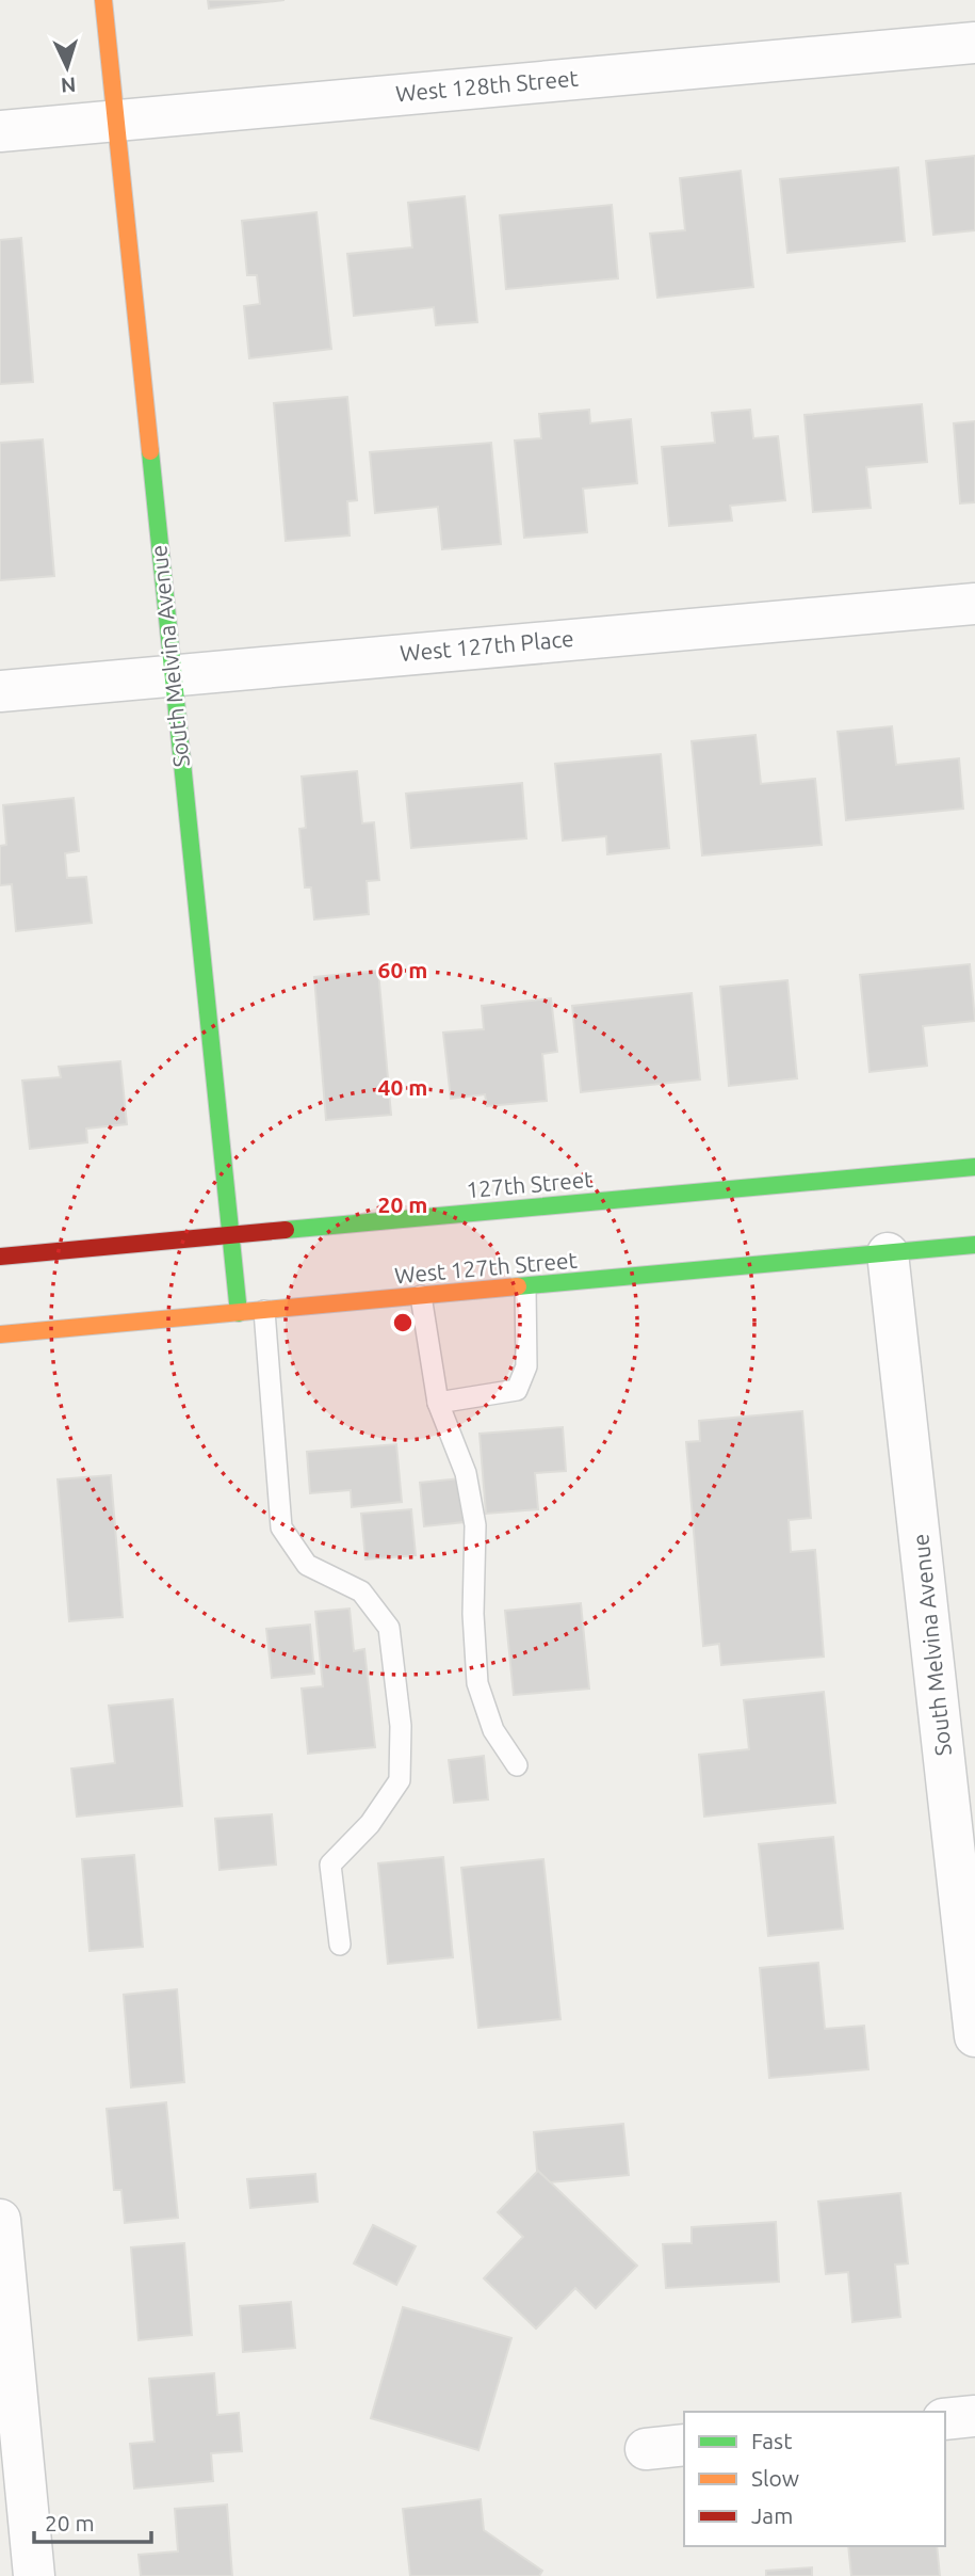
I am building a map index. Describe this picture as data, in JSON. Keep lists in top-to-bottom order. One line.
{"streets":{"street":["West 128th Street","West 127th Place","South Melvina Avenue","127th Street","West 127th Street"]},"crossings":[["West 128th Street","South Melvina Avenue"],["West 127th Place","South Melvina Avenue"],["South Melvina Avenue","127th Street"],["South Melvina Avenue","West 127th Street"]],"legend":["Fast","Slow","Jam"],"scale_bar":"20 m","north":"bottom","rings":["60 m","40 m","20 m"]}
